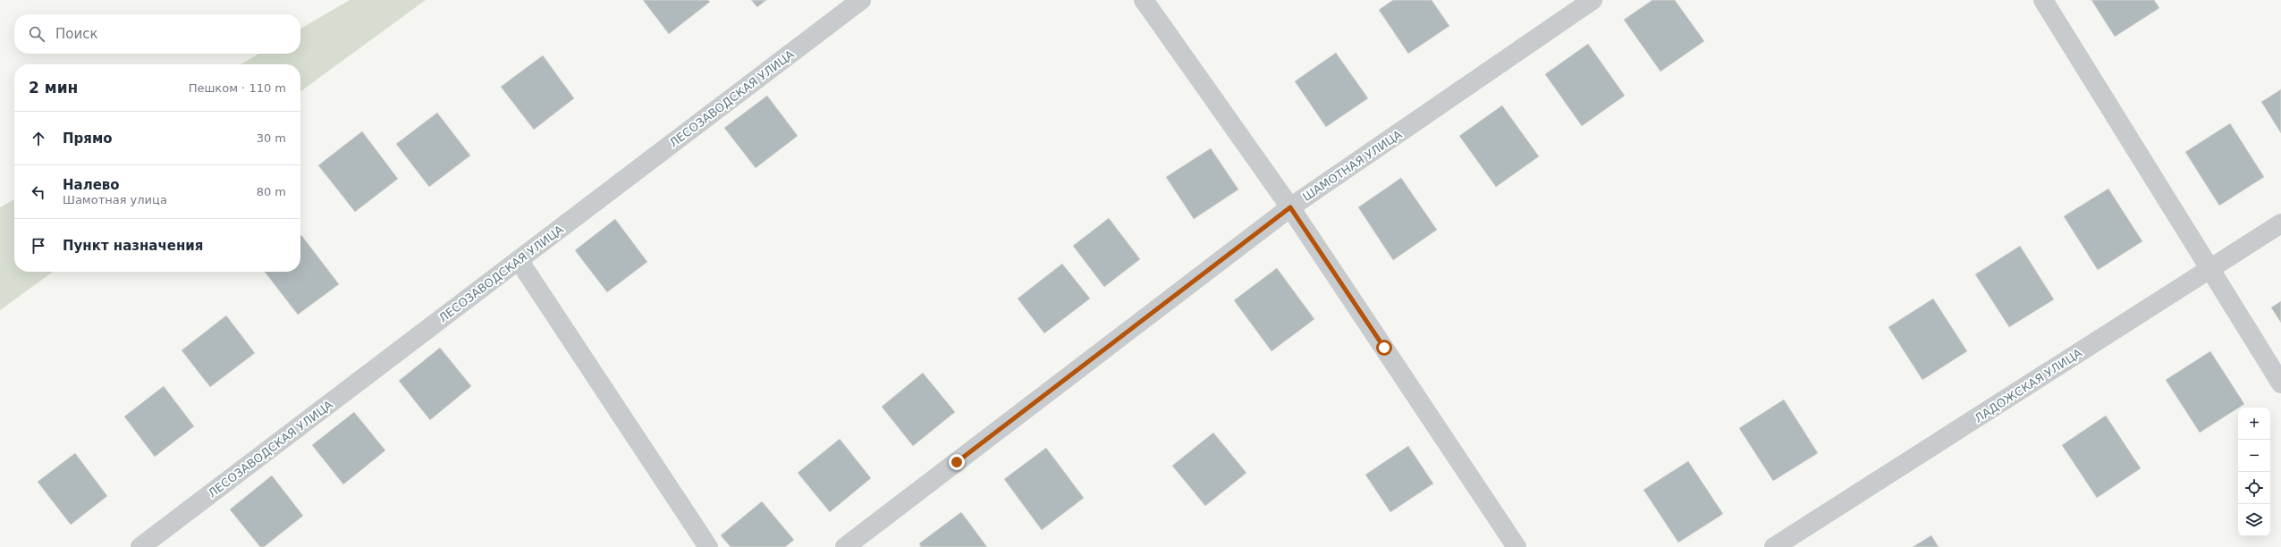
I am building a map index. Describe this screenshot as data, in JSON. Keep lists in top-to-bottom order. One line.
{"streets":{"street":["ЛЕСОЗАВОДСКАЯ УЛИЦА","ШАМОТНАЯ УЛИЦА","ЛАДОЖСКАЯ УЛИЦА"]},"page":{"search":"Поиск","heading":["2 мин","Пешком · 110 m"],"list":[["Прямо","30 m"],["Налево","Шамотная улица","80 m"],"Пункт назначения"],"map_buttons":["+","−"]}}
